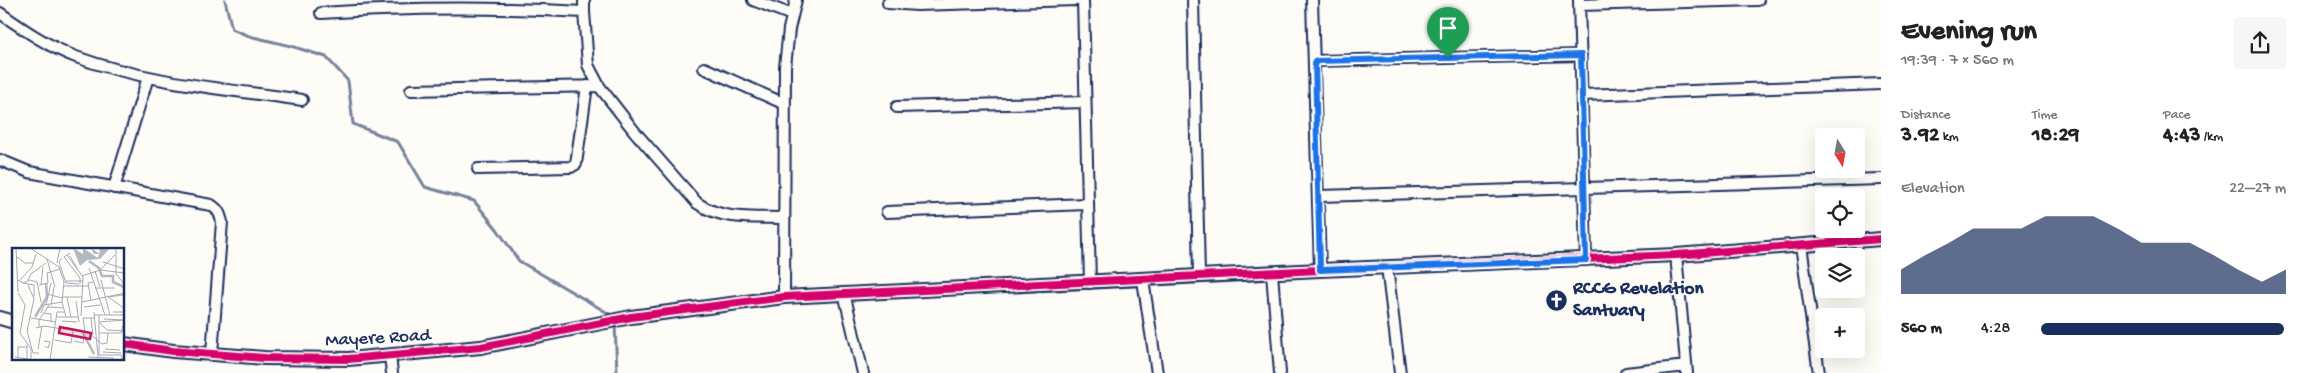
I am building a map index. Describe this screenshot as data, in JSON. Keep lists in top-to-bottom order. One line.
{"streets":{"street":["Mayere Road"]},"places":{"church":["RCCG Revelation Santuary"]},"north":"bottom","page":{"heading":["Evening run","19:39 · 7 × 560 m"],"stats":[["Distance","3.92 km"],["Time","18:29"],["Pace","4:43 /km"]],"map_buttons":"+","chart":["Elevation","22–27 m"],"list":[{"name":"560 m","note":"4:28"}]}}
